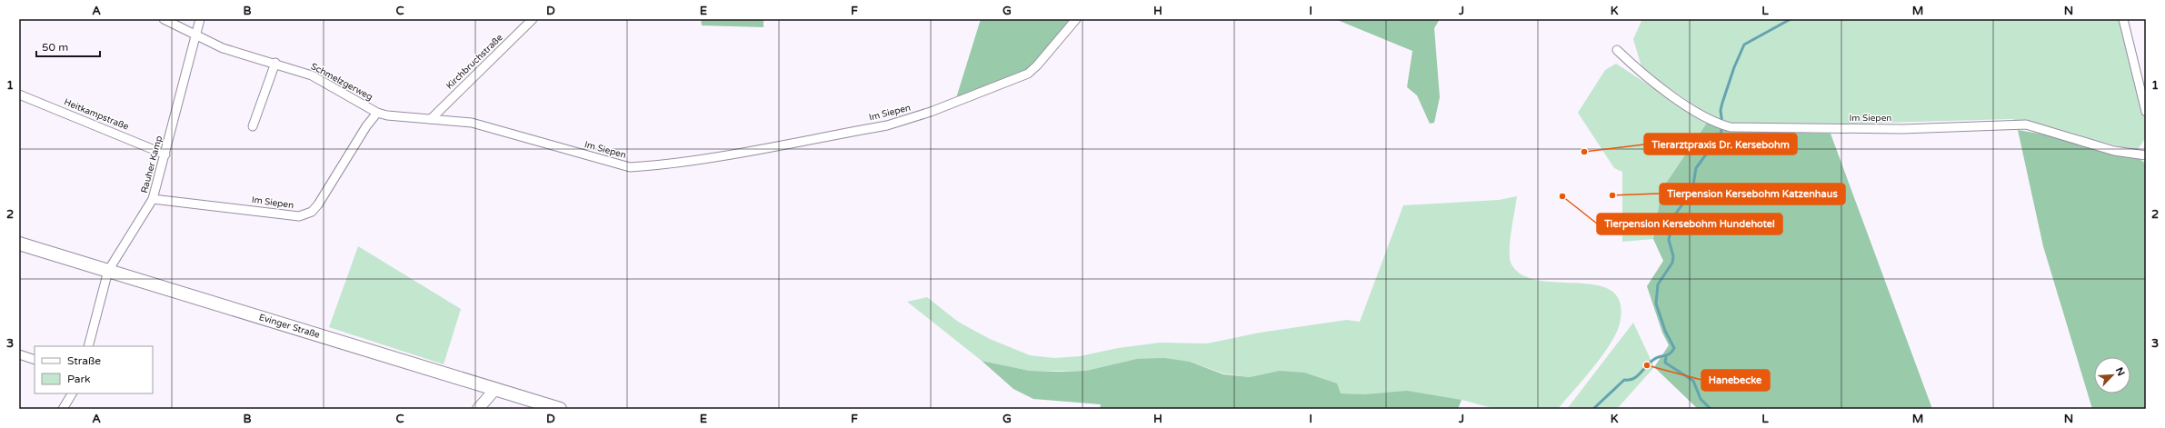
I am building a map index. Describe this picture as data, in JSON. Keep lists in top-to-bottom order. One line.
{"streets":{"main road":["Evinger Straße"],"street":["Kirchbruchstraße","Schmelzgerweg","Im Siepen","Heitkampstraße","Rauher Kamp"]},"crossings":[["Kirchbruchstraße","Im Siepen"],["Schmelzgerweg","Im Siepen"],["Schmelzgerweg","Rauher Kamp"],["Im Siepen","Rauher Kamp"],["Heitkampstraße","Rauher Kamp"],["Rauher Kamp","Evinger Straße"]],"places":["Tierarztpraxis Dr. Kersebohm","Tierpension Kersebohm Katzenhaus","Tierpension Kersebohm Hundehotel","Hanebecke"],"legend":["Straße","Park"],"scale_bar":"50 m","north":"top right","grid":{"columns":["A","B","C","D","E","F","G","H","I","J","K","L","M","N"],"rows":["1","2","3"]}}
